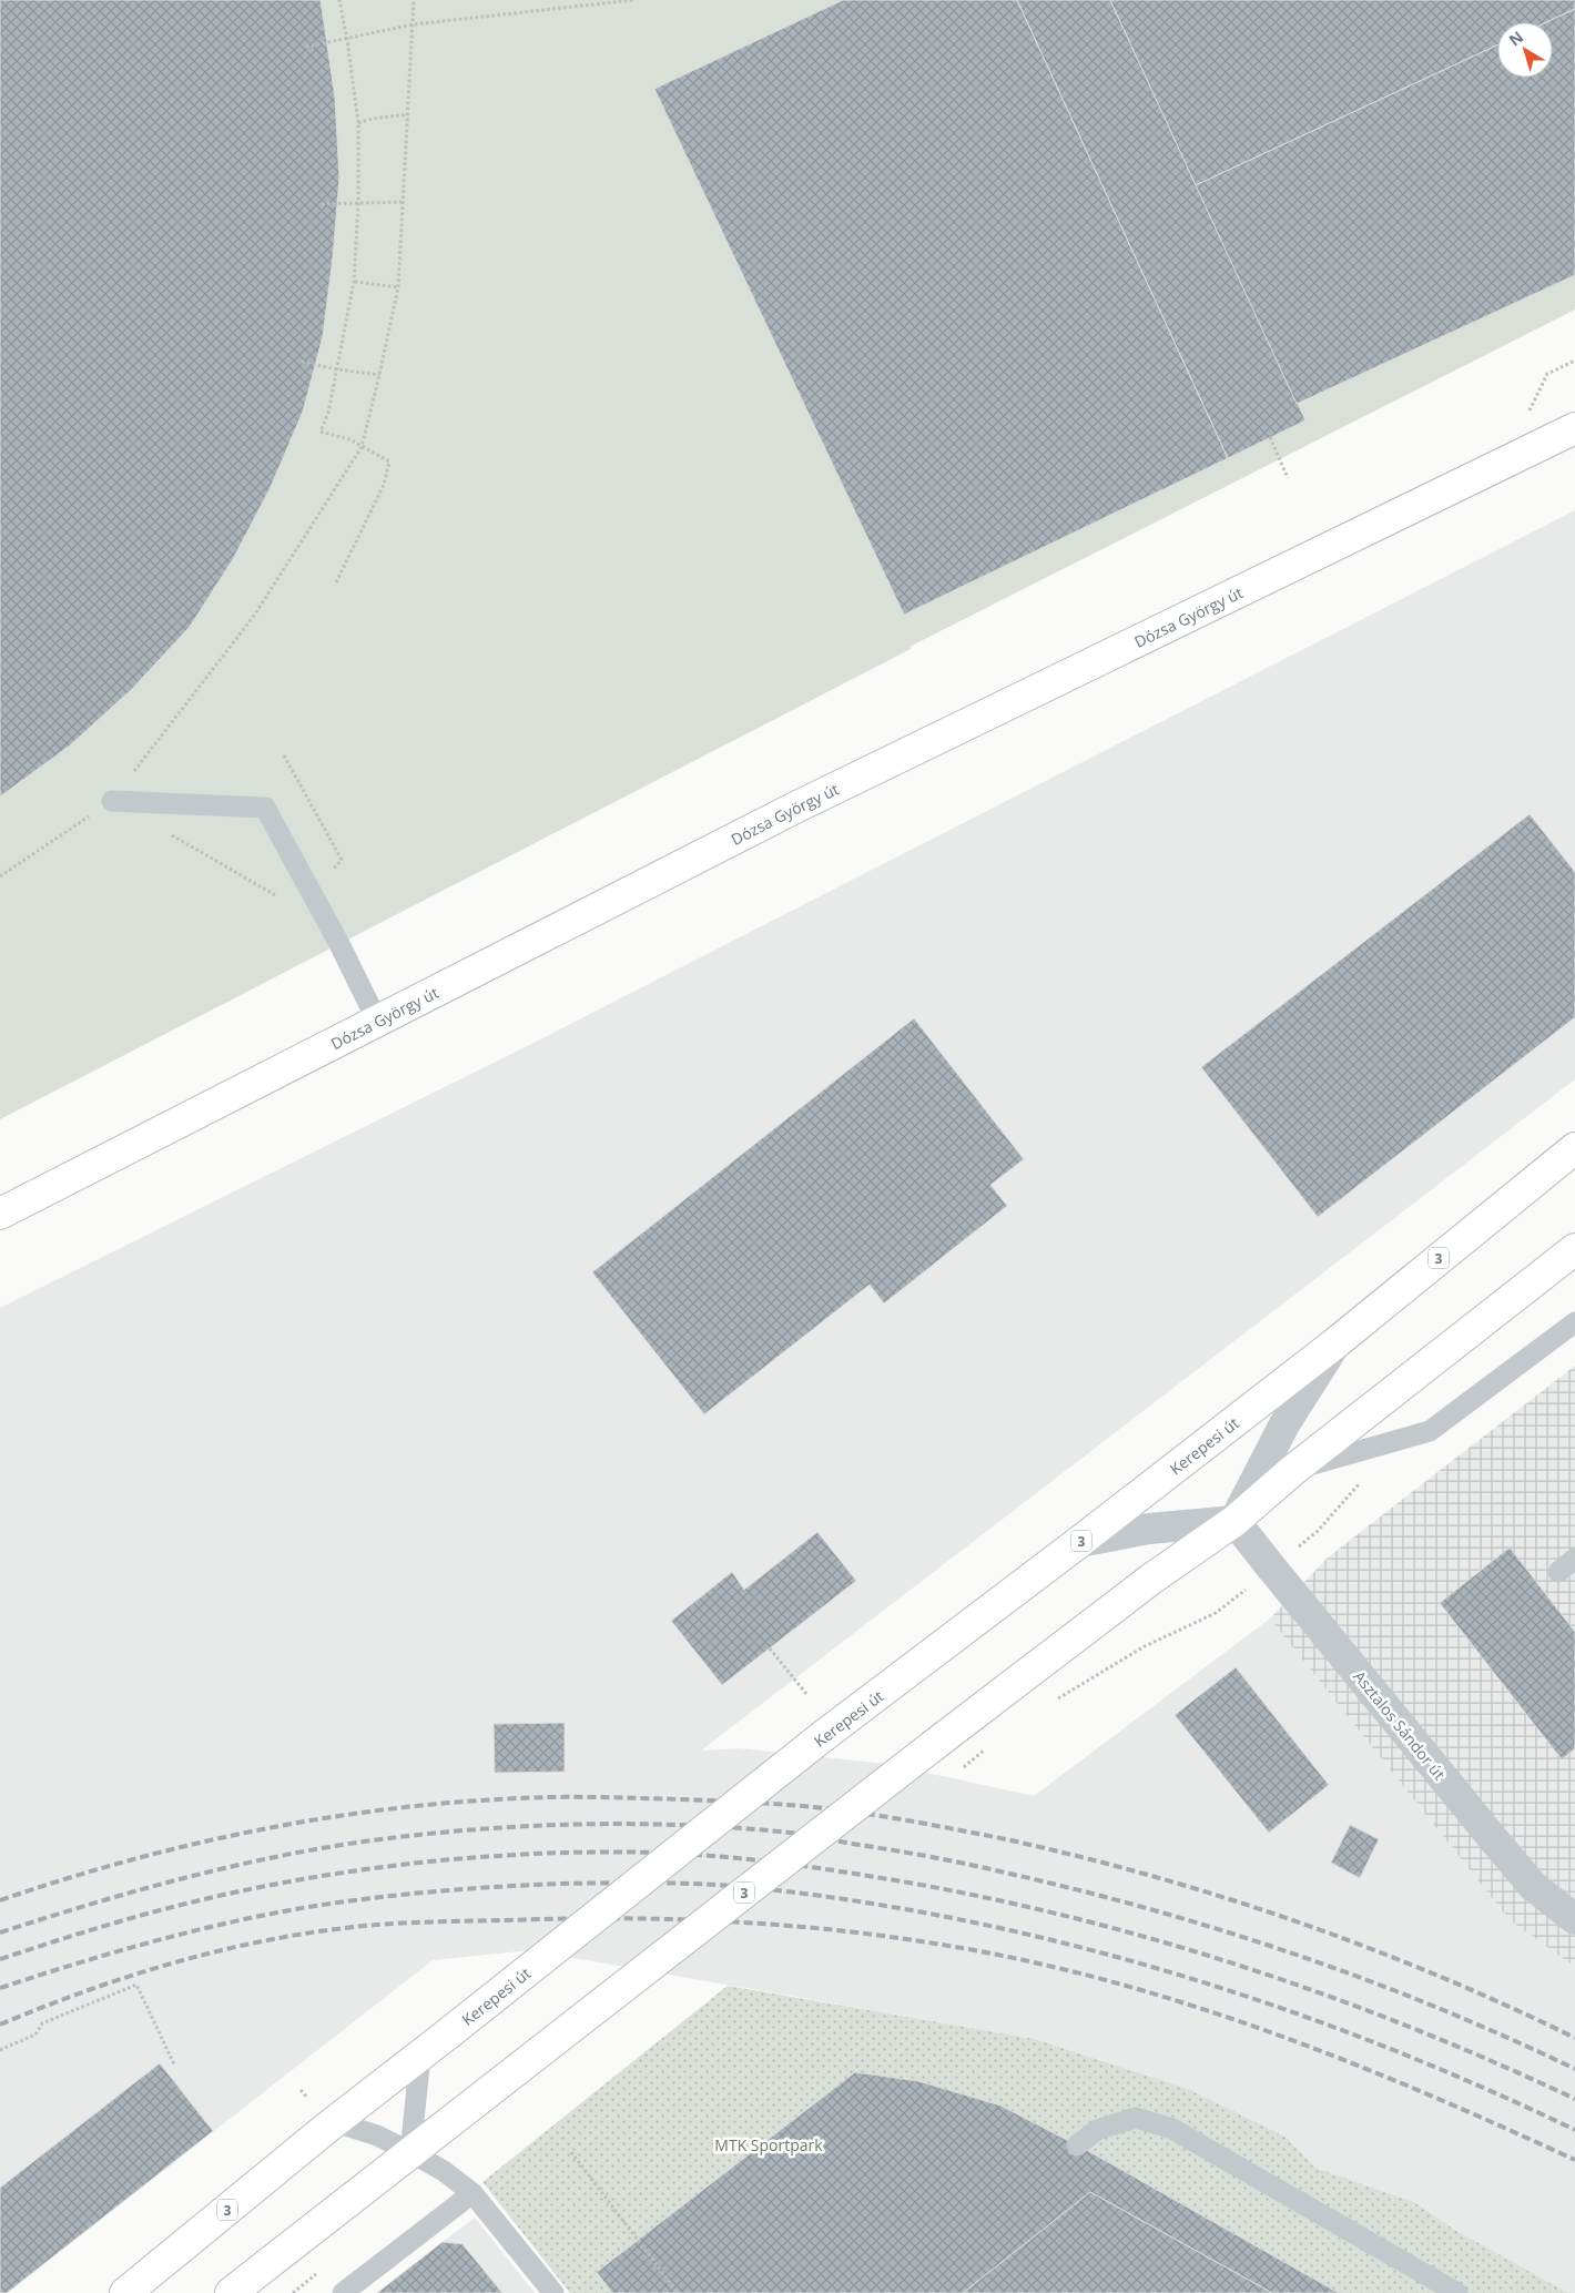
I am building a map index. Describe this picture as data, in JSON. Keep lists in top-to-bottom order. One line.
{"streets":{"main road":["Dózsa György út","3","Kerepesi út"],"street":["Asztalos Sándor út"]},"crossings":[["3","Asztalos Sándor út"]],"parks":["MTK Sportpark"],"north":"top left"}
